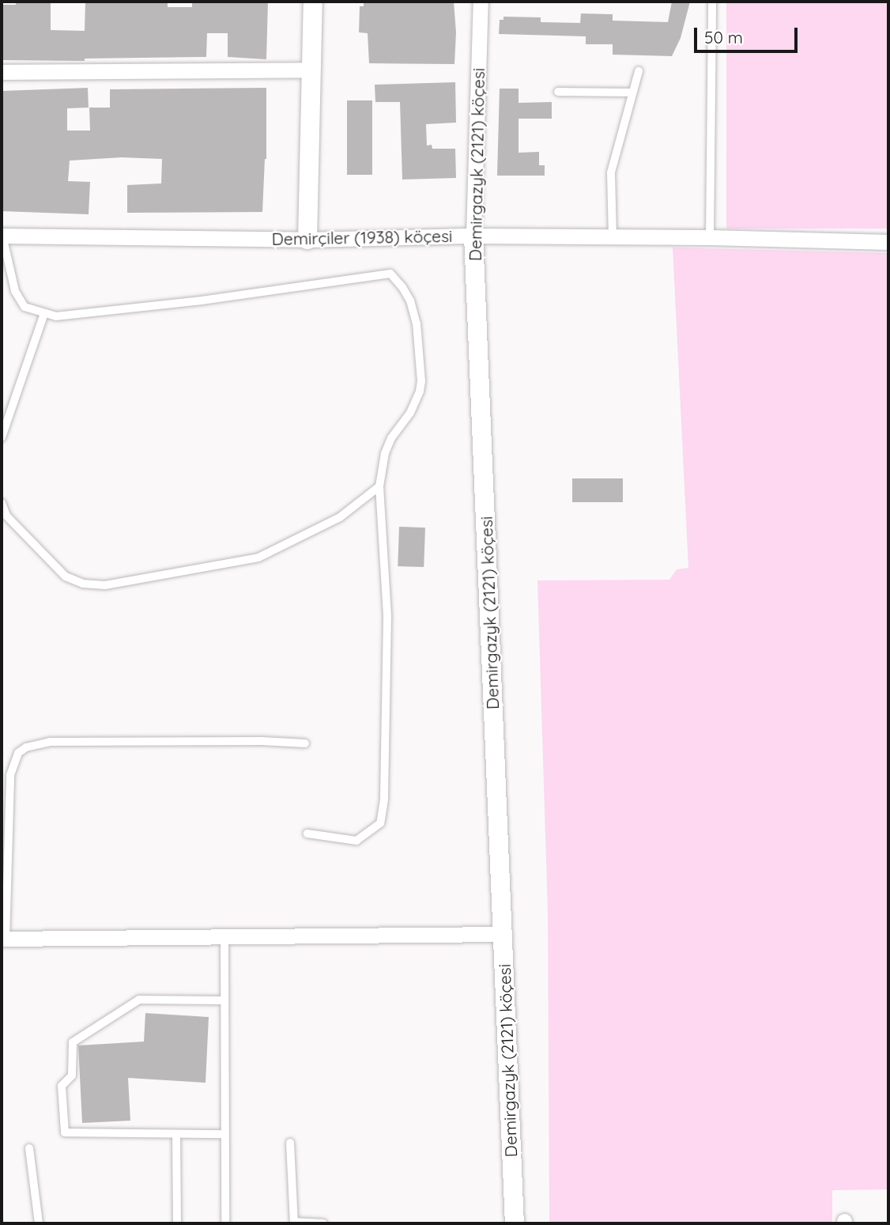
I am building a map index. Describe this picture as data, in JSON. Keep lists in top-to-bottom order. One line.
{"streets":{"street":["Demirgazyk (2121) köçesi","Demirçiler (1938) köçesi"]},"crossings":[["Demirgazyk (2121) köçesi","Demirçiler (1938) köçesi"]],"scale_bar":"50 m"}
